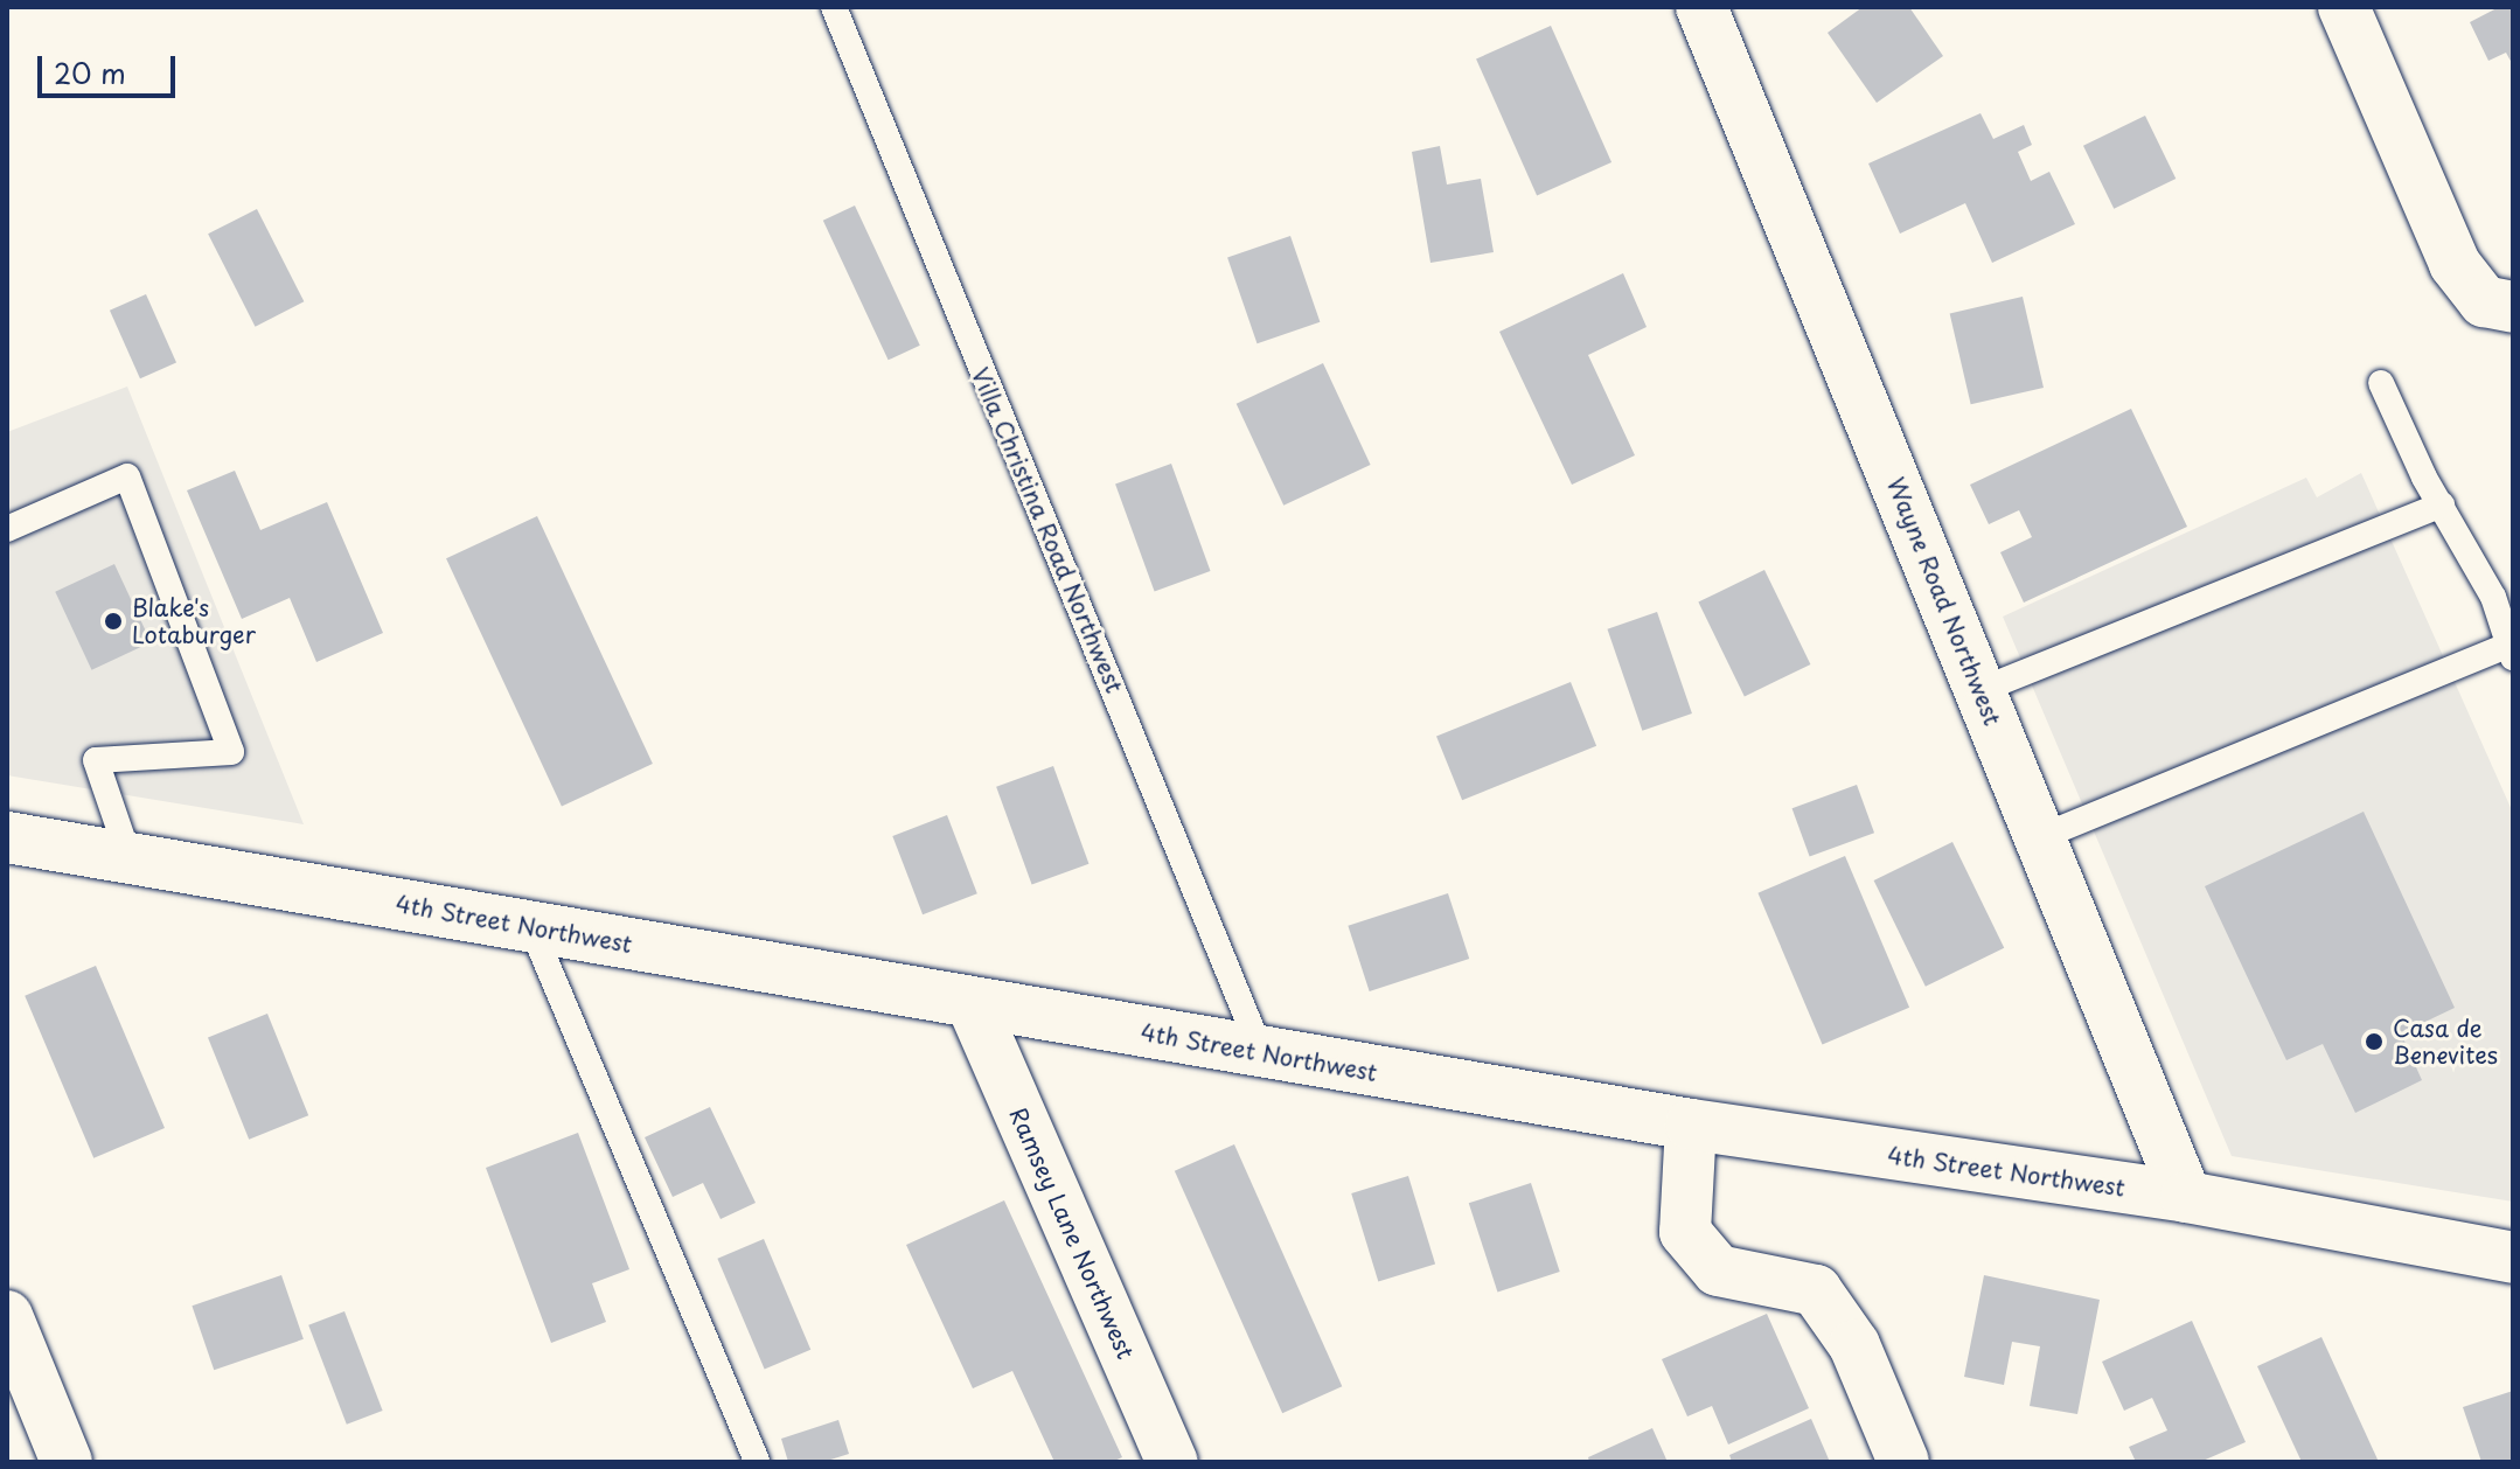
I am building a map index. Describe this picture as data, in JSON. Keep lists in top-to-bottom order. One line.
{"streets":{"street":["Wayne Road Northwest","4th Street Northwest","Ramsey Lane Northwest"],"lane":["Villa Christina Road Northwest"]},"crossings":[["Villa Christina Road Northwest","4th Street Northwest"],["Wayne Road Northwest","4th Street Northwest"],["4th Street Northwest","Ramsey Lane Northwest"]],"places":["Blake's Lotaburger","Casa de Benevites"],"scale_bar":"20 m"}
